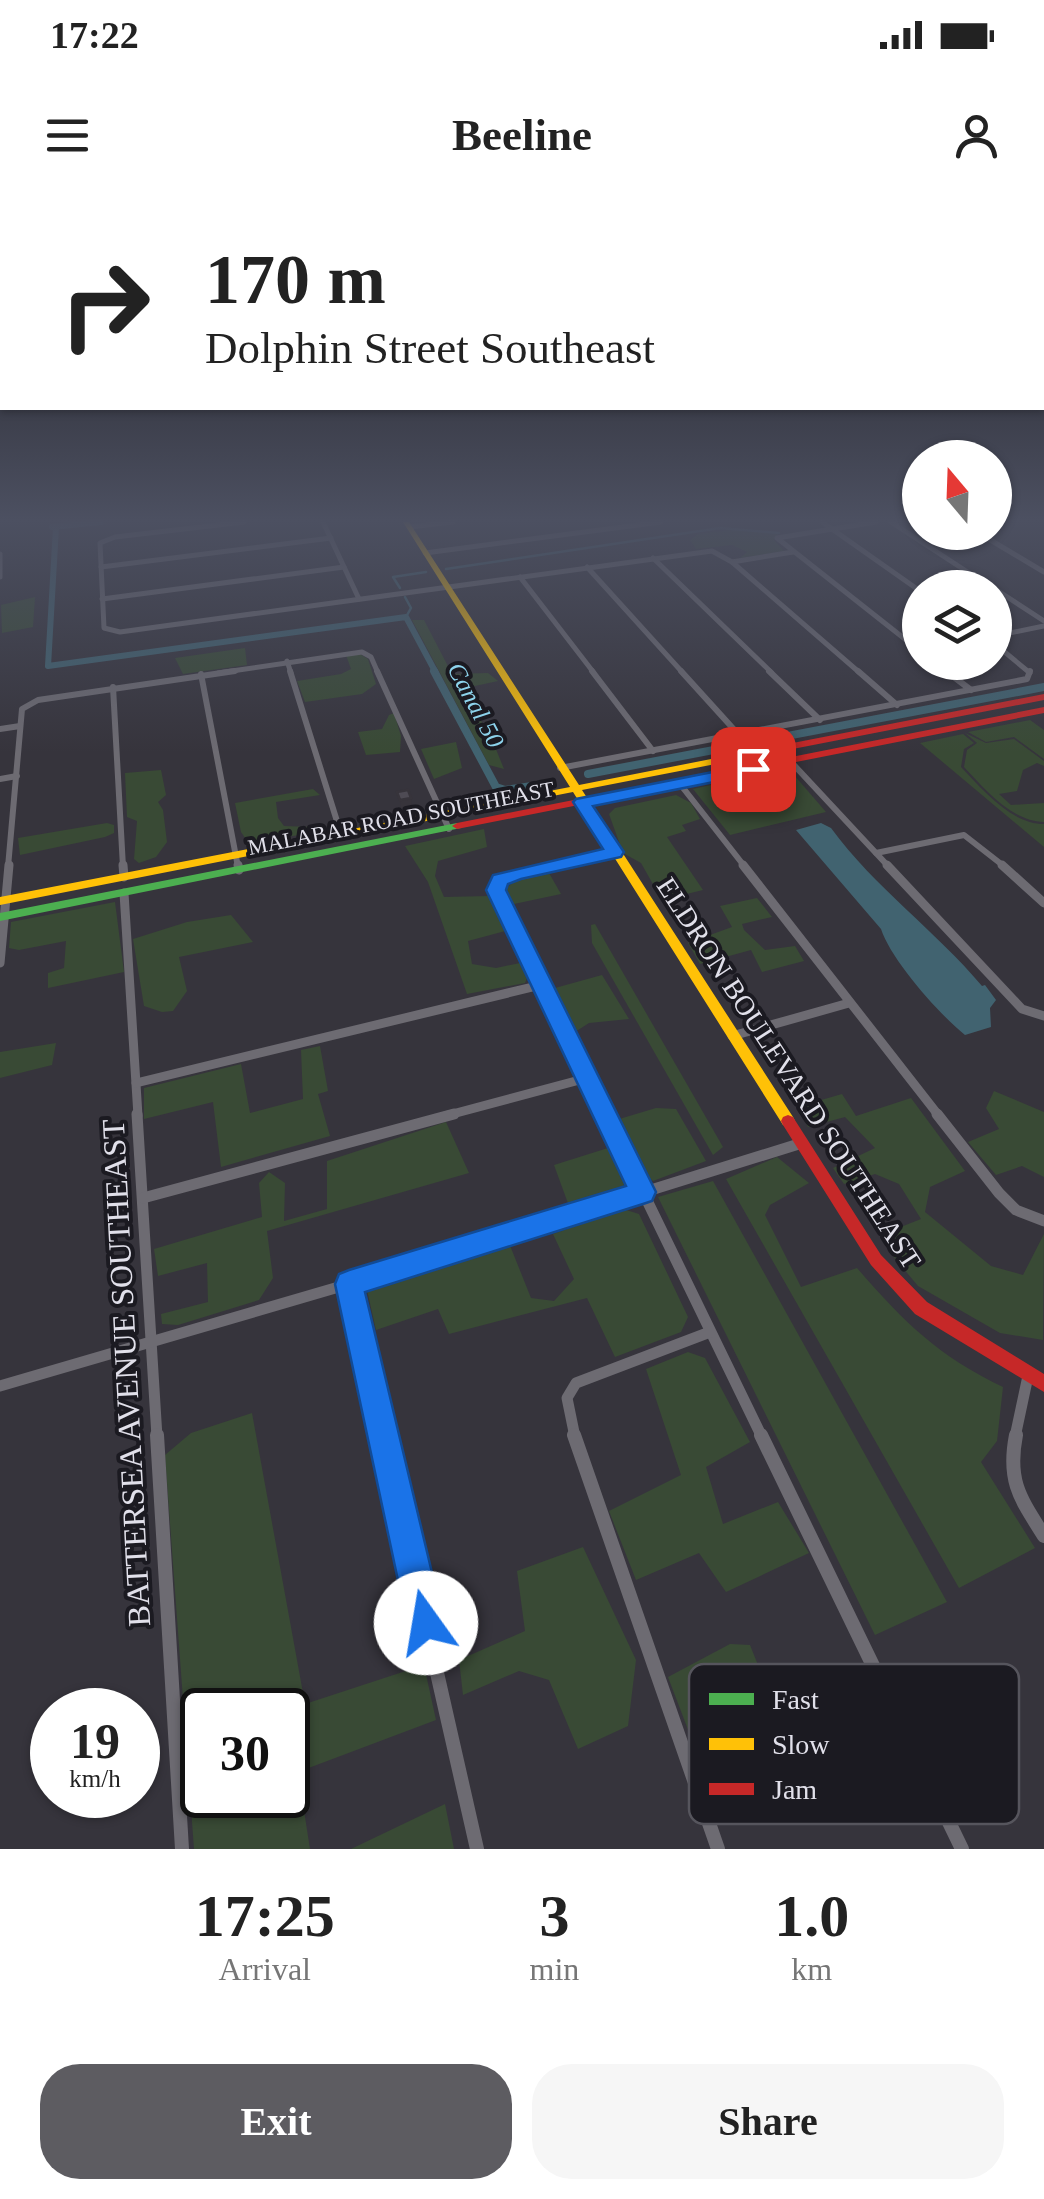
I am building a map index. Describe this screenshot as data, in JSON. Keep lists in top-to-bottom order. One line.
{"streets":{"main road":["MALABAR ROAD SOUTHEAST","ELDRON BOULEVARD SOUTHEAST"],"street":["BATTERSEA AVENUE SOUTHEAST"]},"crossings":[["MALABAR ROAD SOUTHEAST","ELDRON BOULEVARD SOUTHEAST"],["MALABAR ROAD SOUTHEAST","BATTERSEA AVENUE SOUTHEAST"]],"water":["Canal 50"],"legend":["Fast","Slow","Jam"],"north":"top","page":{"status":"17:22","header":"Beeline","turn":["170 m","Dolphin Street Southeast"],"speed":"19 km/h","limit":"30","eta":["17:25","Arrival","3","min","1.0","km"],"buttons":["Exit","Share"]}}
